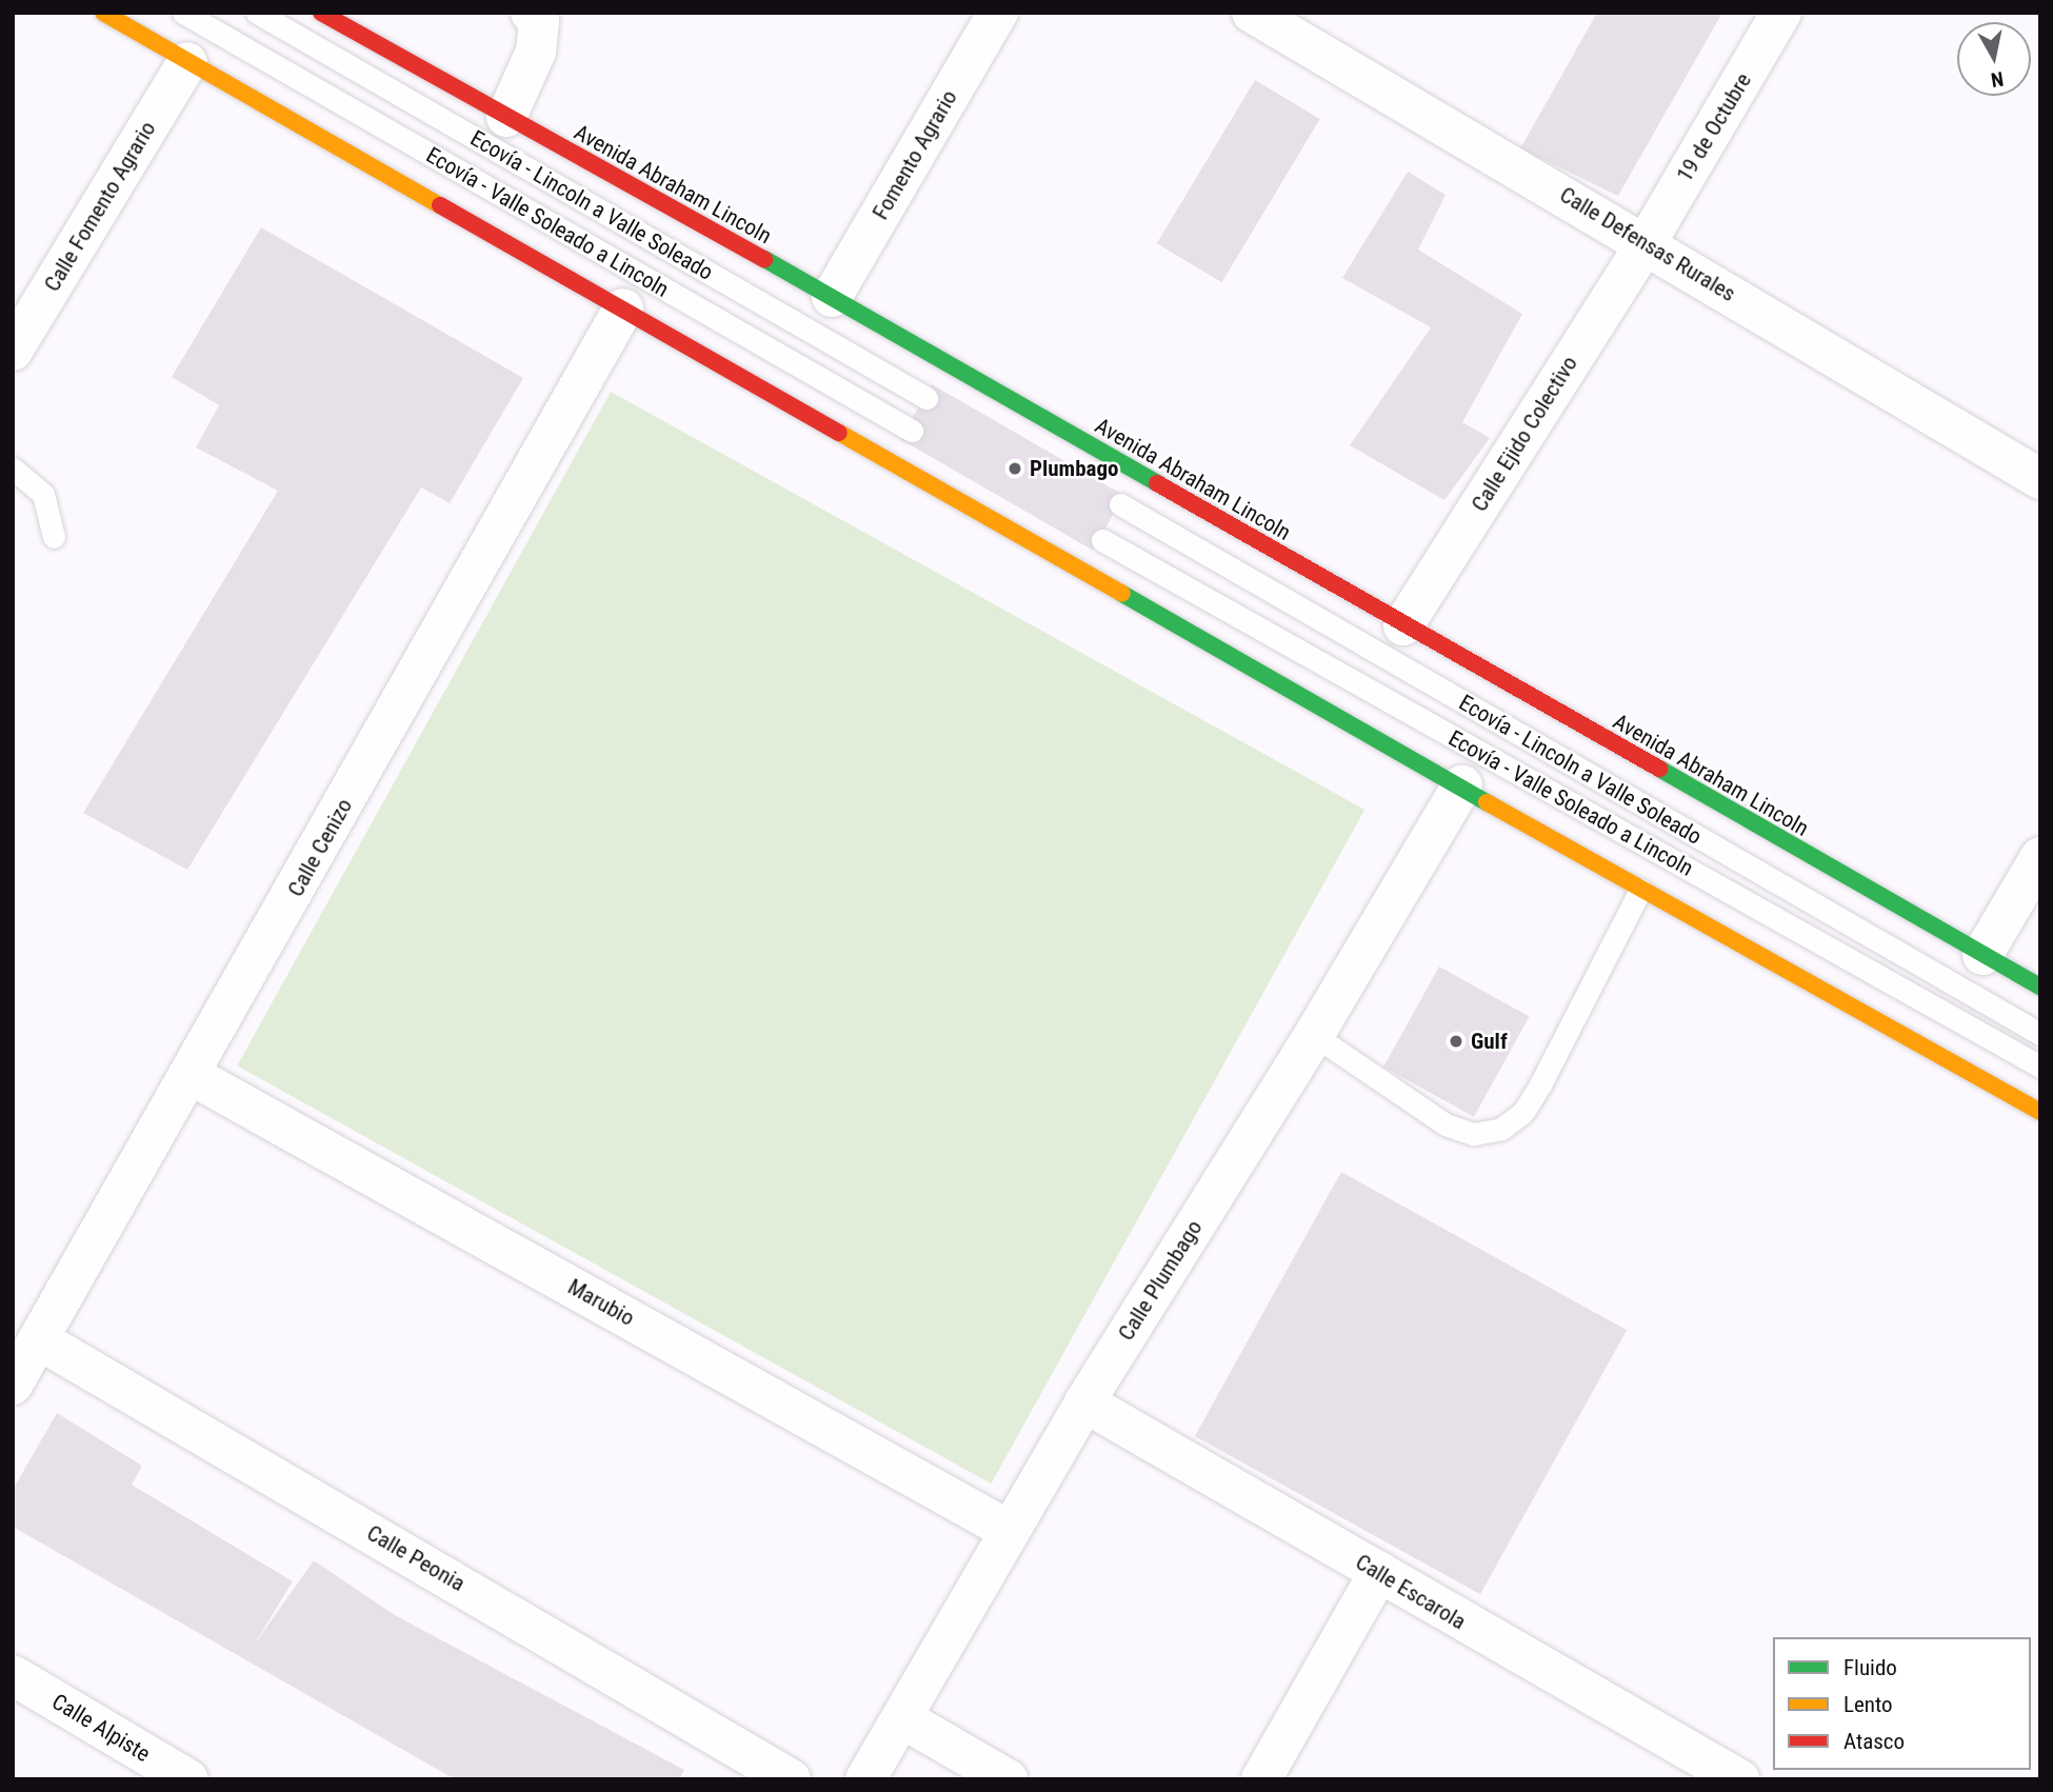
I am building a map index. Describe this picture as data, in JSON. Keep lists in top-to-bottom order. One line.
{"streets":{"main road":["Avenida Abraham Lincoln"],"street":["19 de Octubre","Fomento Agrario","Calle Fomento Agrario","Calle Defensas Rurales","Calle Ejido Colectivo","Calle Cenizo","Calle Plumbago","Marubio","Calle Peonia","Calle Escarola","Calle Alpiste"],"lane":["Ecovía - Lincoln a Valle Soleado","Ecovía - Valle Soleado a Lincoln"]},"crossings":[["19 de Octubre","Calle Defensas Rurales"],["19 de Octubre","Calle Ejido Colectivo"],["Fomento Agrario","Avenida Abraham Lincoln"],["Avenida Abraham Lincoln","Calle Ejido Colectivo"],["Calle Defensas Rurales","Calle Ejido Colectivo"],["Calle Cenizo","Marubio"],["Calle Cenizo","Calle Peonia"],["Calle Plumbago","Marubio"],["Calle Plumbago","Calle Escarola"]],"places":["Plumbago","Gulf"],"legend":["Fluido","Lento","Atasco"],"north":"bottom"}
